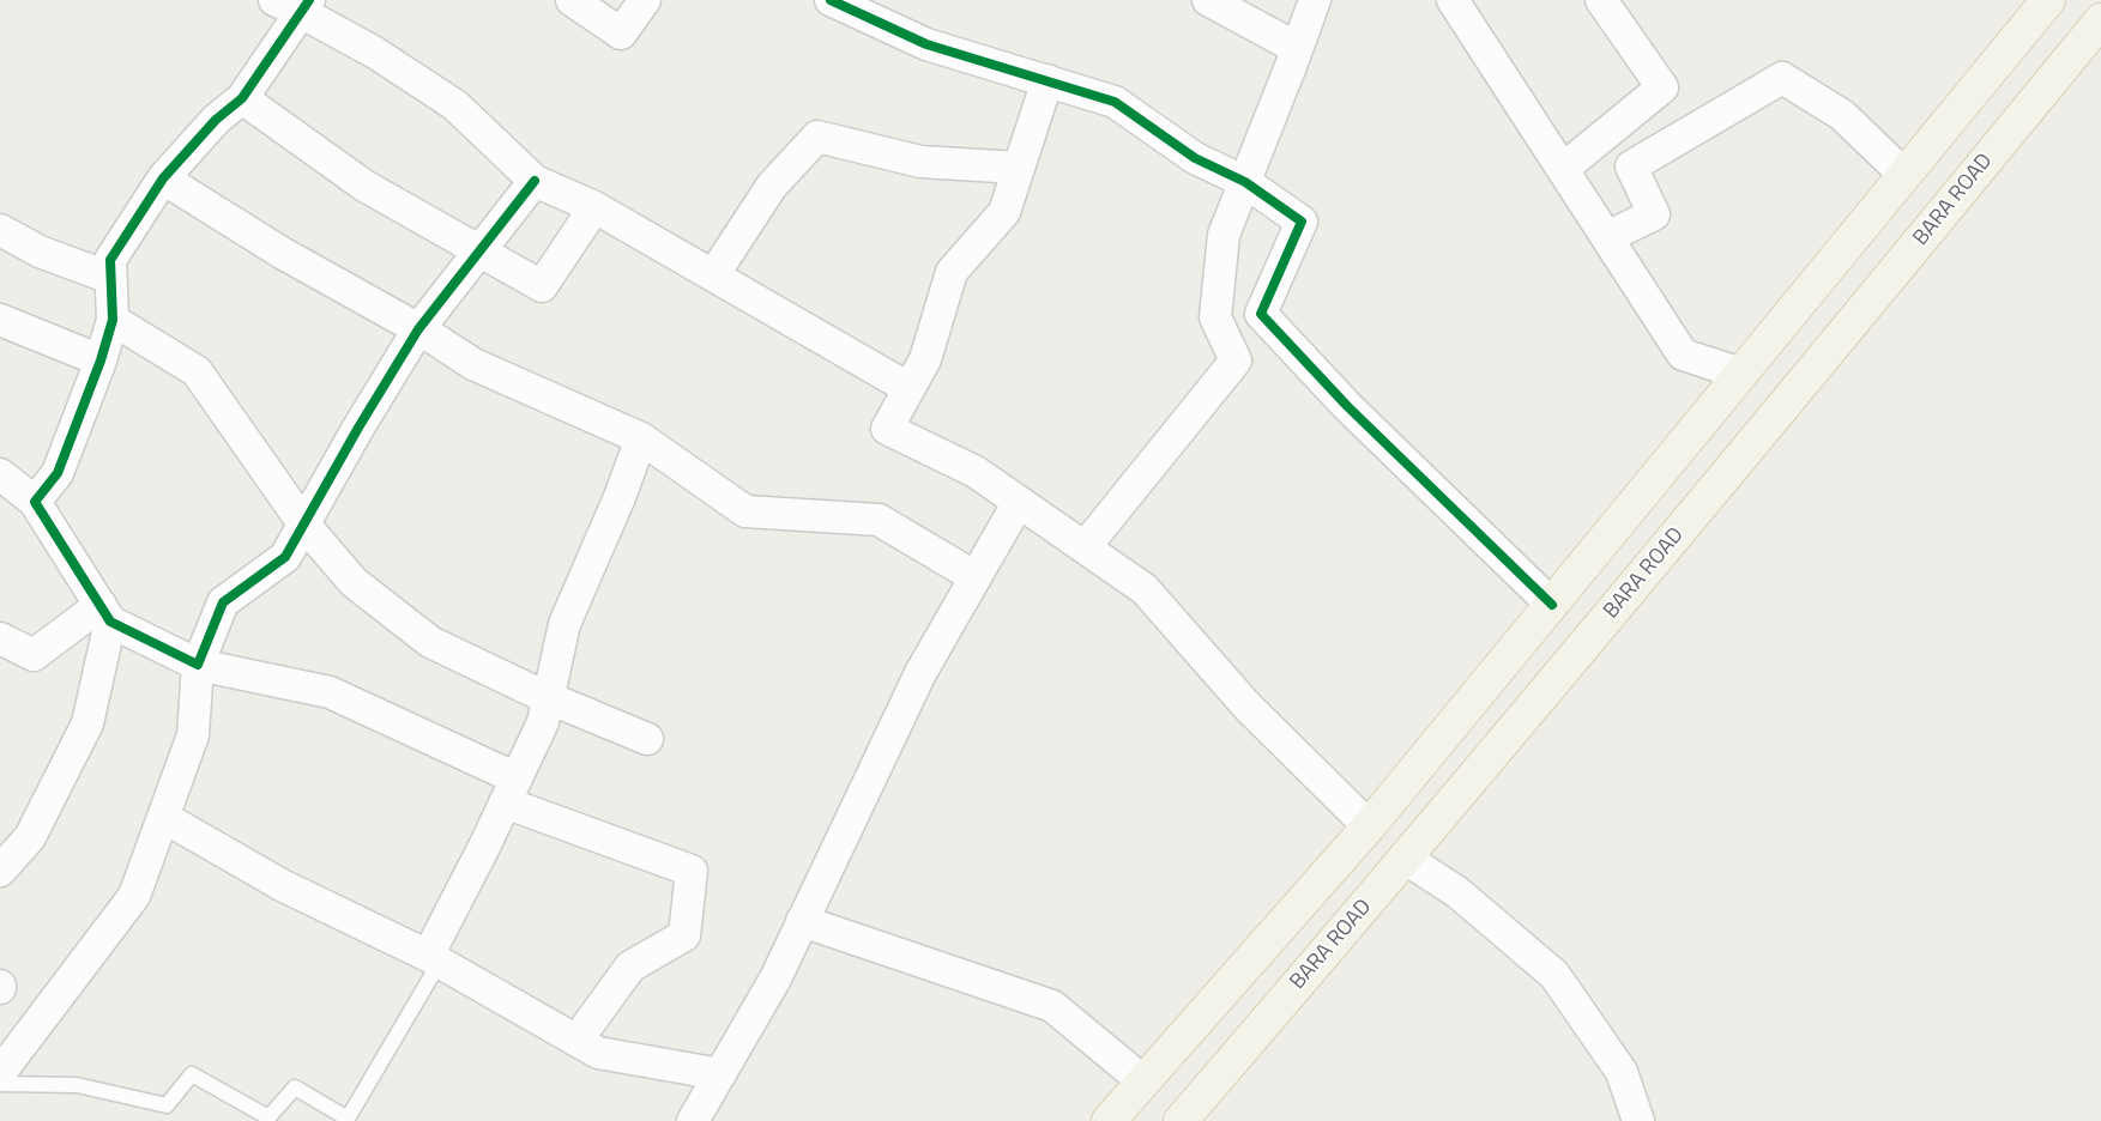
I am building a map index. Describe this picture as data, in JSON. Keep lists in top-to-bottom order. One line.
{"streets":{"main road":["BARA ROAD"]}}
